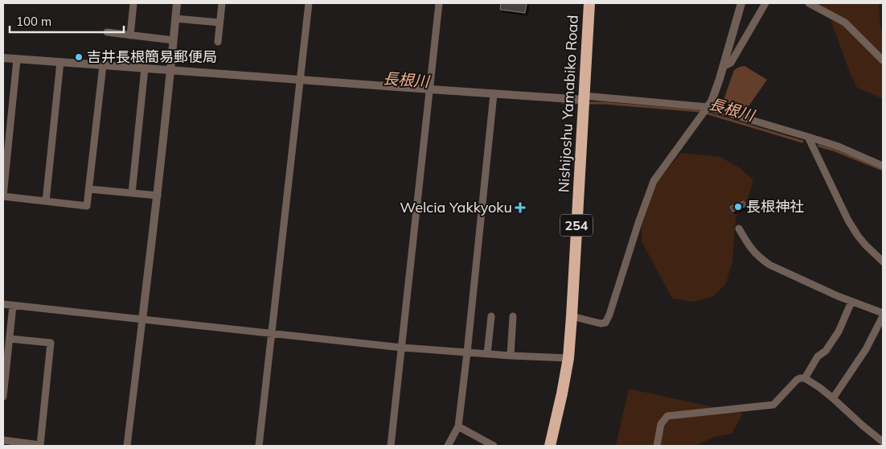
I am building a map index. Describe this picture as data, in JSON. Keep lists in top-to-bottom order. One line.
{"streets":{"highway":["Nishijoshu Yamabiko Road","254"]},"water":["長根川"],"places":{"other":["吉井長根簡易郵便局","長根神社"],"health":["Welcia Yakkyoku"]},"scale_bar":"100 m"}
